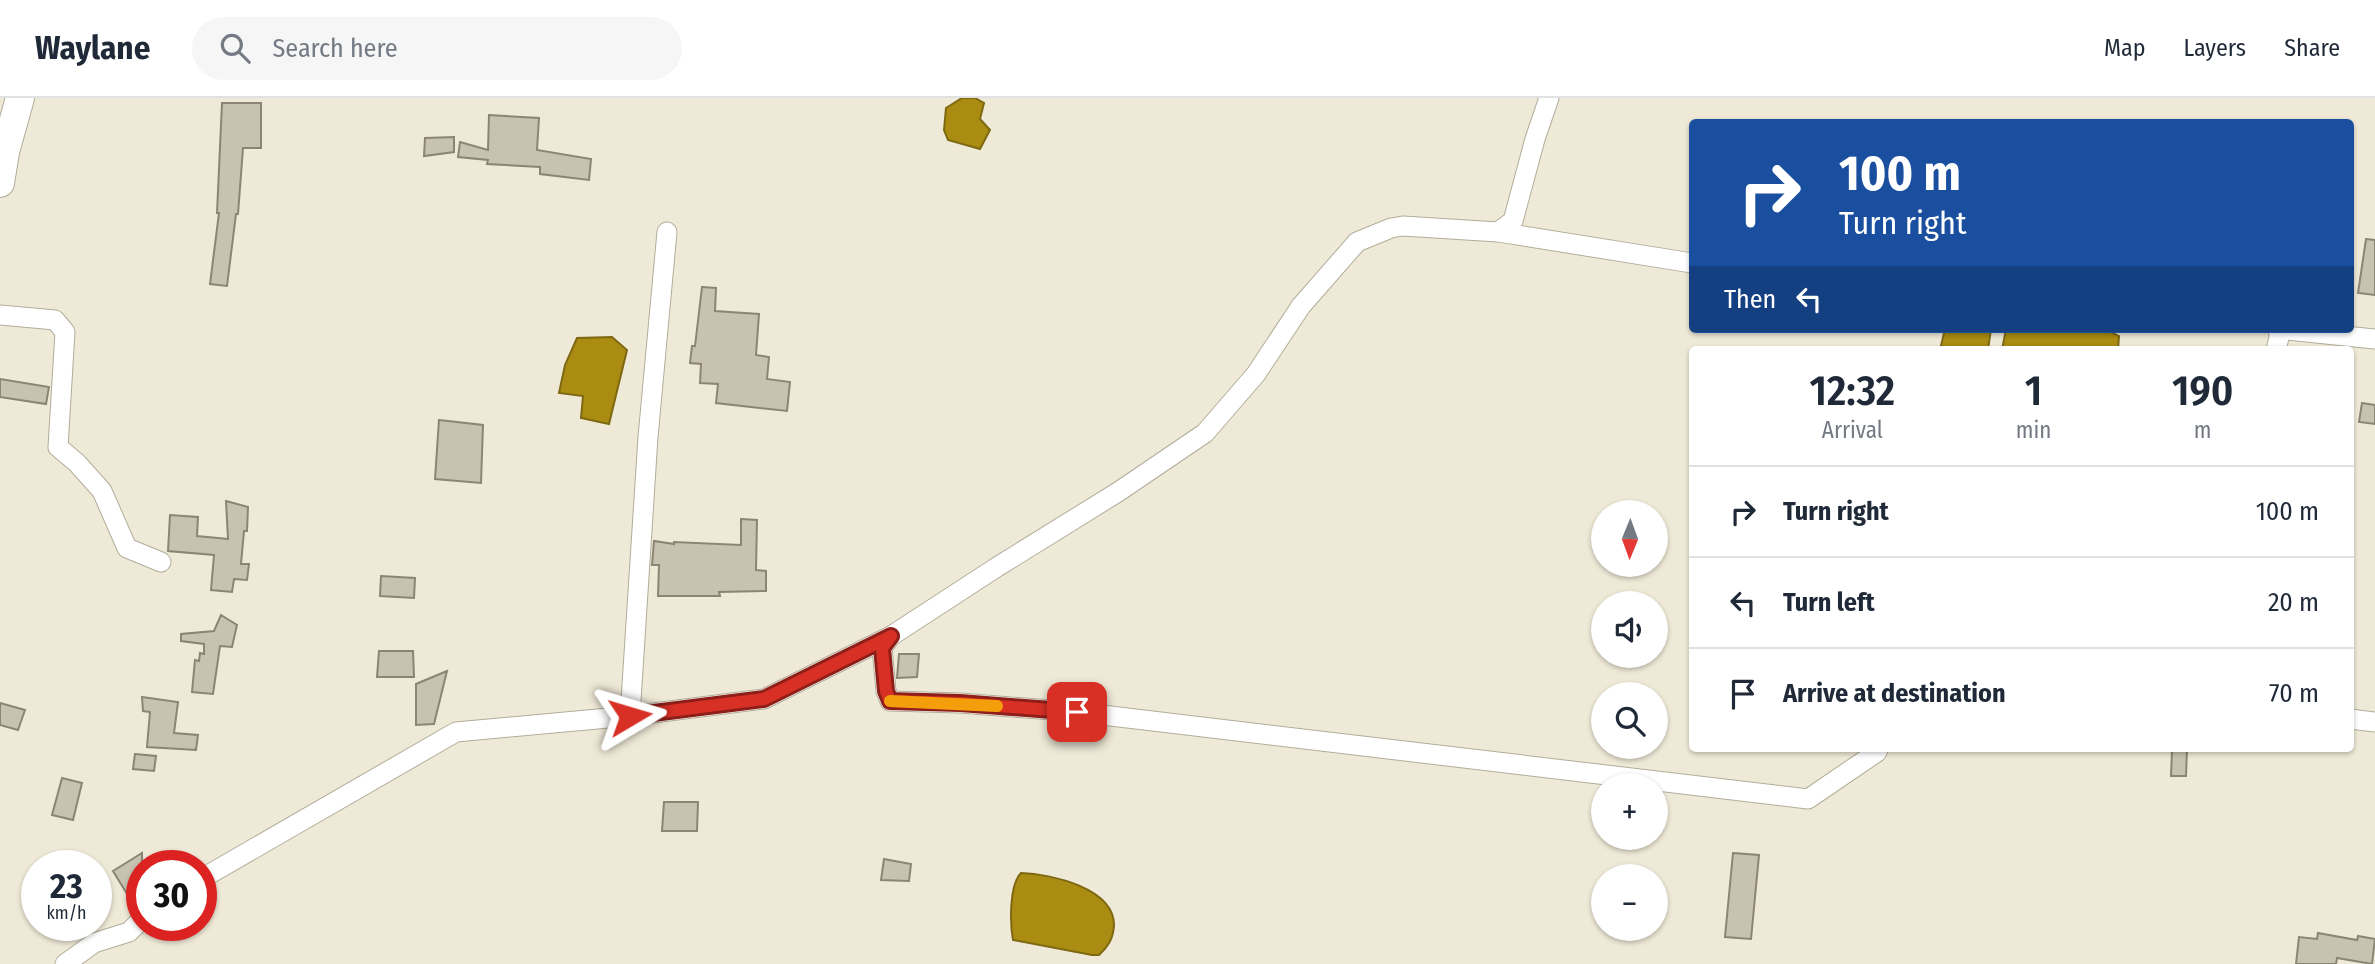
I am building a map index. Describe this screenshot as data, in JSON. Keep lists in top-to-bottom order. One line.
{"north":"bottom","page":{"header":"Waylane","search":"Search here","nav":["Map","Layers","Share"],"turn":["100 m","Turn right"],"then":"Then","eta":["12:32","Arrival","1","min","190","m"],"list":[{"name":"Turn right","value":"100 m"},{"name":"Turn left","value":"20 m"},{"name":"Arrive at destination","value":"70 m"}],"map_buttons":["+","−"],"speed":"23 km/h","limit":"30"}}
